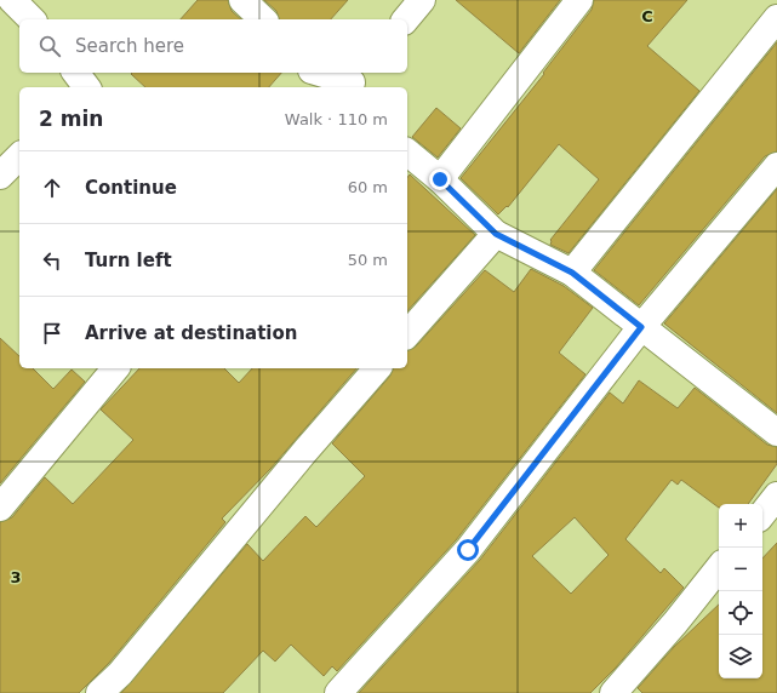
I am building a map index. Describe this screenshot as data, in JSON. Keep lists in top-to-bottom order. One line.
{"page":{"search":"Search here","heading":["2 min","Walk · 110 m"],"list":[["Continue","60 m"],["Turn left","50 m"],"Arrive at destination"],"map_buttons":["+","−"]},"grid":{"columns":["C"],"rows":["3"]}}
